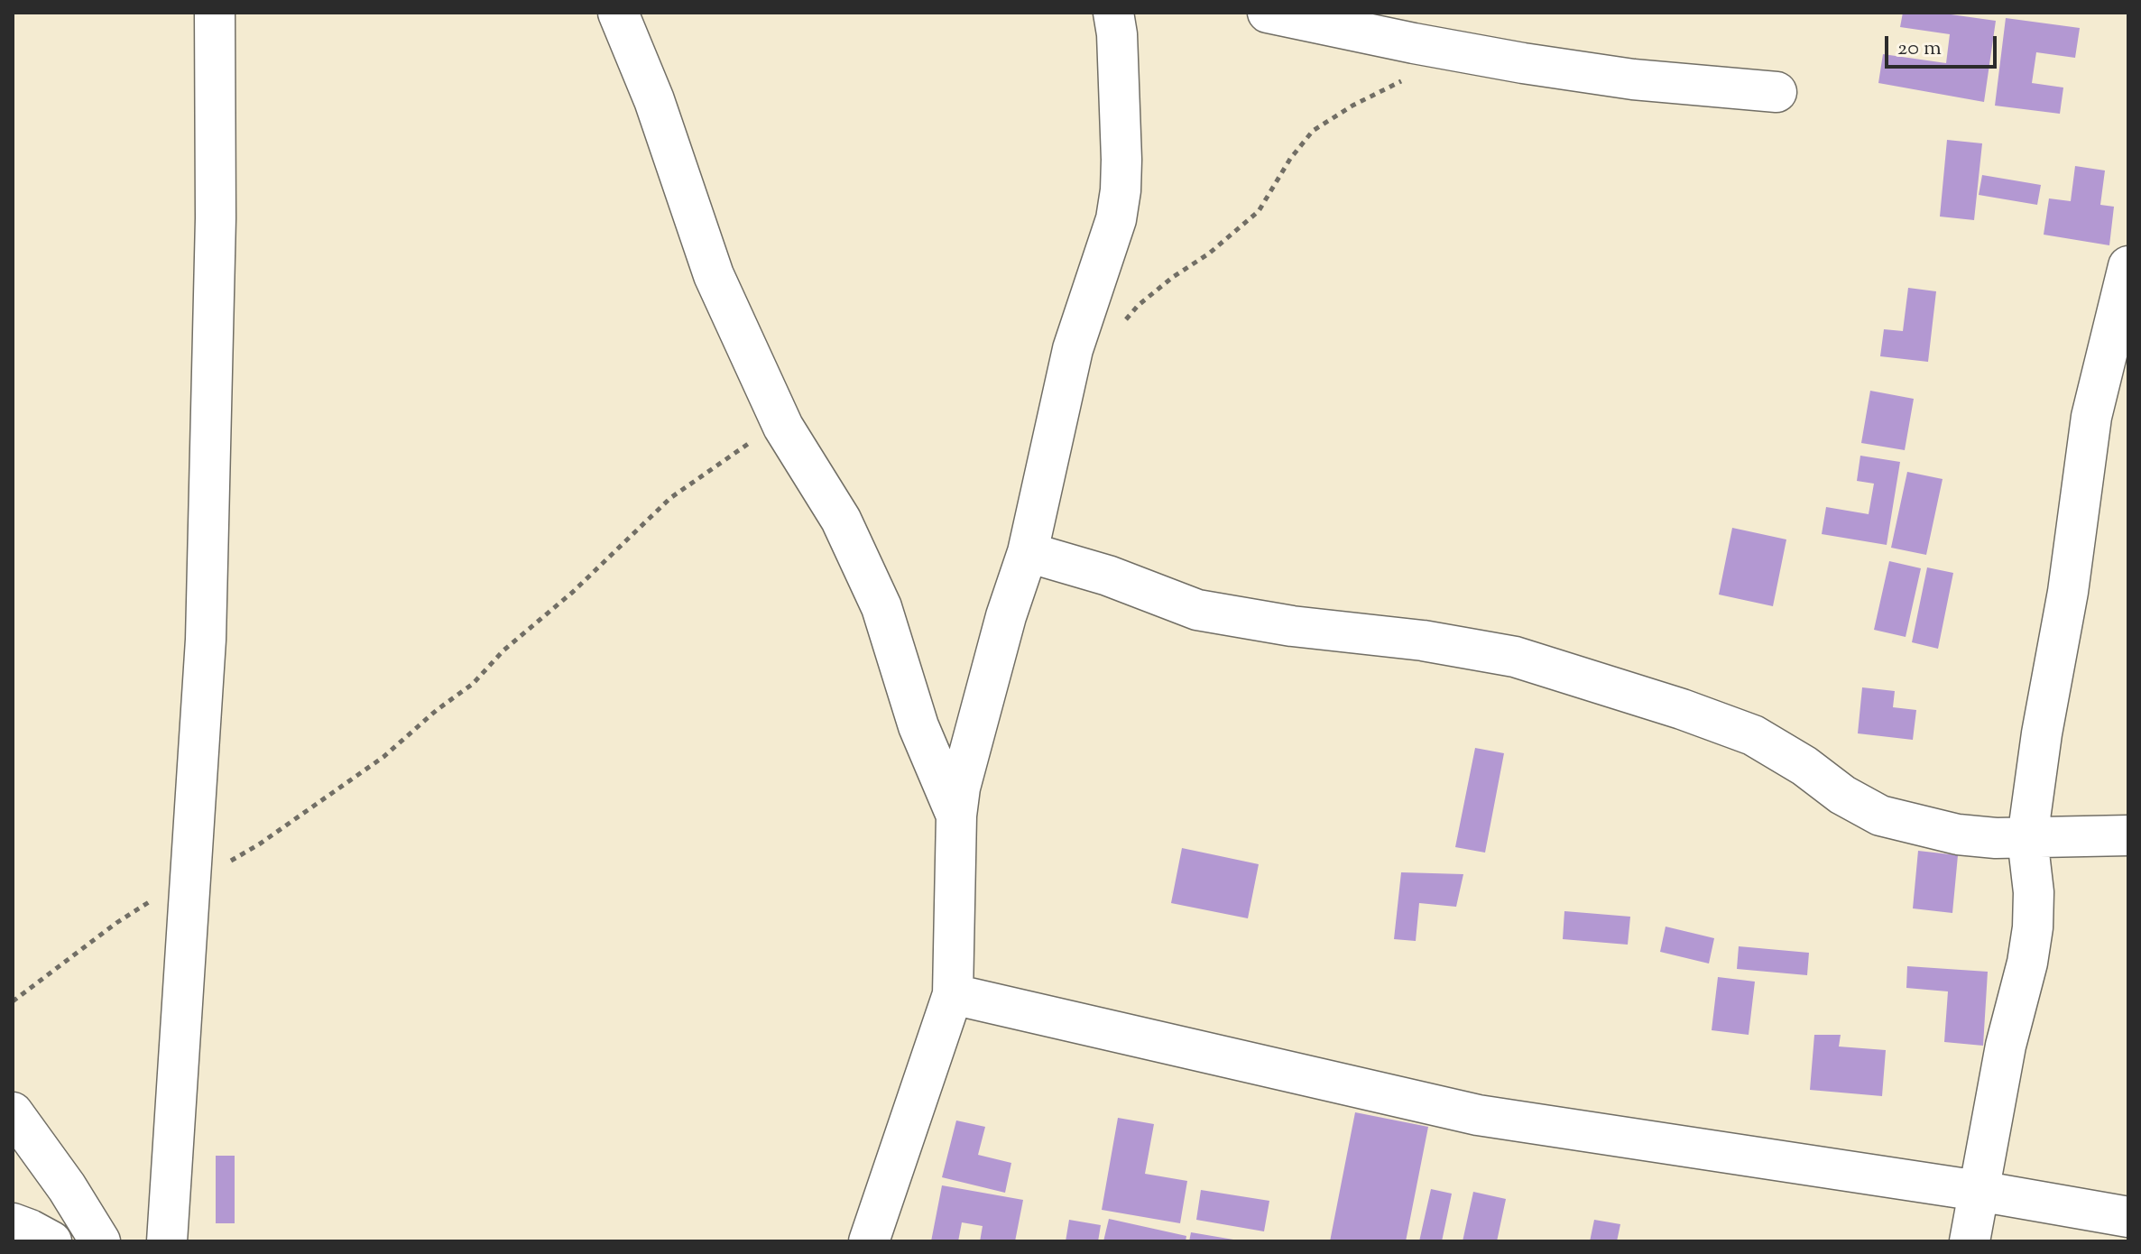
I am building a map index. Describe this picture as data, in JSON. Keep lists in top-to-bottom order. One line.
{"scale_bar":"20 m"}
